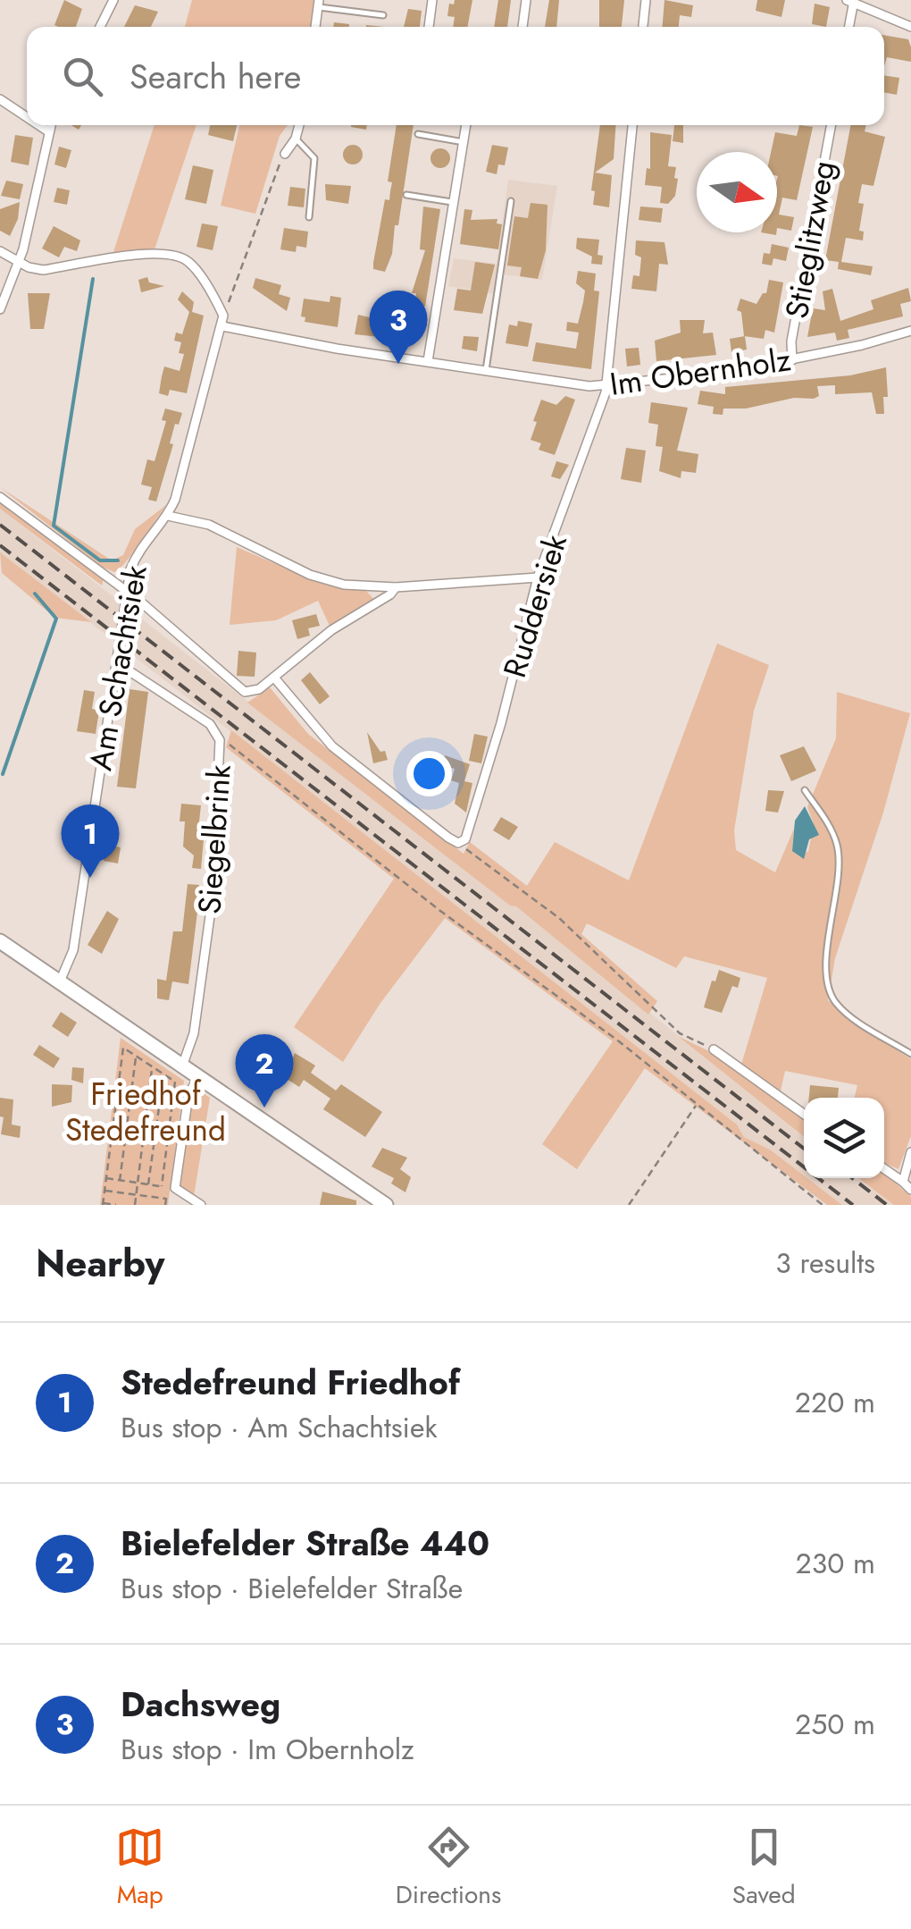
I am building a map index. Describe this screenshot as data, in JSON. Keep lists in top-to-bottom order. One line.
{"streets":{"street":["Stieglitzweg","Im Obernholz","Ruddersiek","Am Schachtsiek","Siegelbrink"]},"crossings":[["Stieglitzweg","Im Obernholz"],["Im Obernholz","Ruddersiek"],["Im Obernholz","Am Schachtsiek"],["Am Schachtsiek","Siegelbrink"]],"parks":["Friedhof Stedefreund"],"north":"right","page":{"search":"Search here","pins":["3","1","2"],"heading":["Nearby","3 results"],"list":[{"mark":"1","name":"Stedefreund Friedhof","note":"Bus stop · Am Schachtsiek","value":"220 m"},{"mark":"2","name":"Bielefelder Straße 440","note":"Bus stop · Bielefelder Straße","value":"230 m"},{"mark":"3","name":"Dachsweg","note":"Bus stop · Im Obernholz","value":"250 m"}],"nav":["Map","Directions","Saved"]}}
